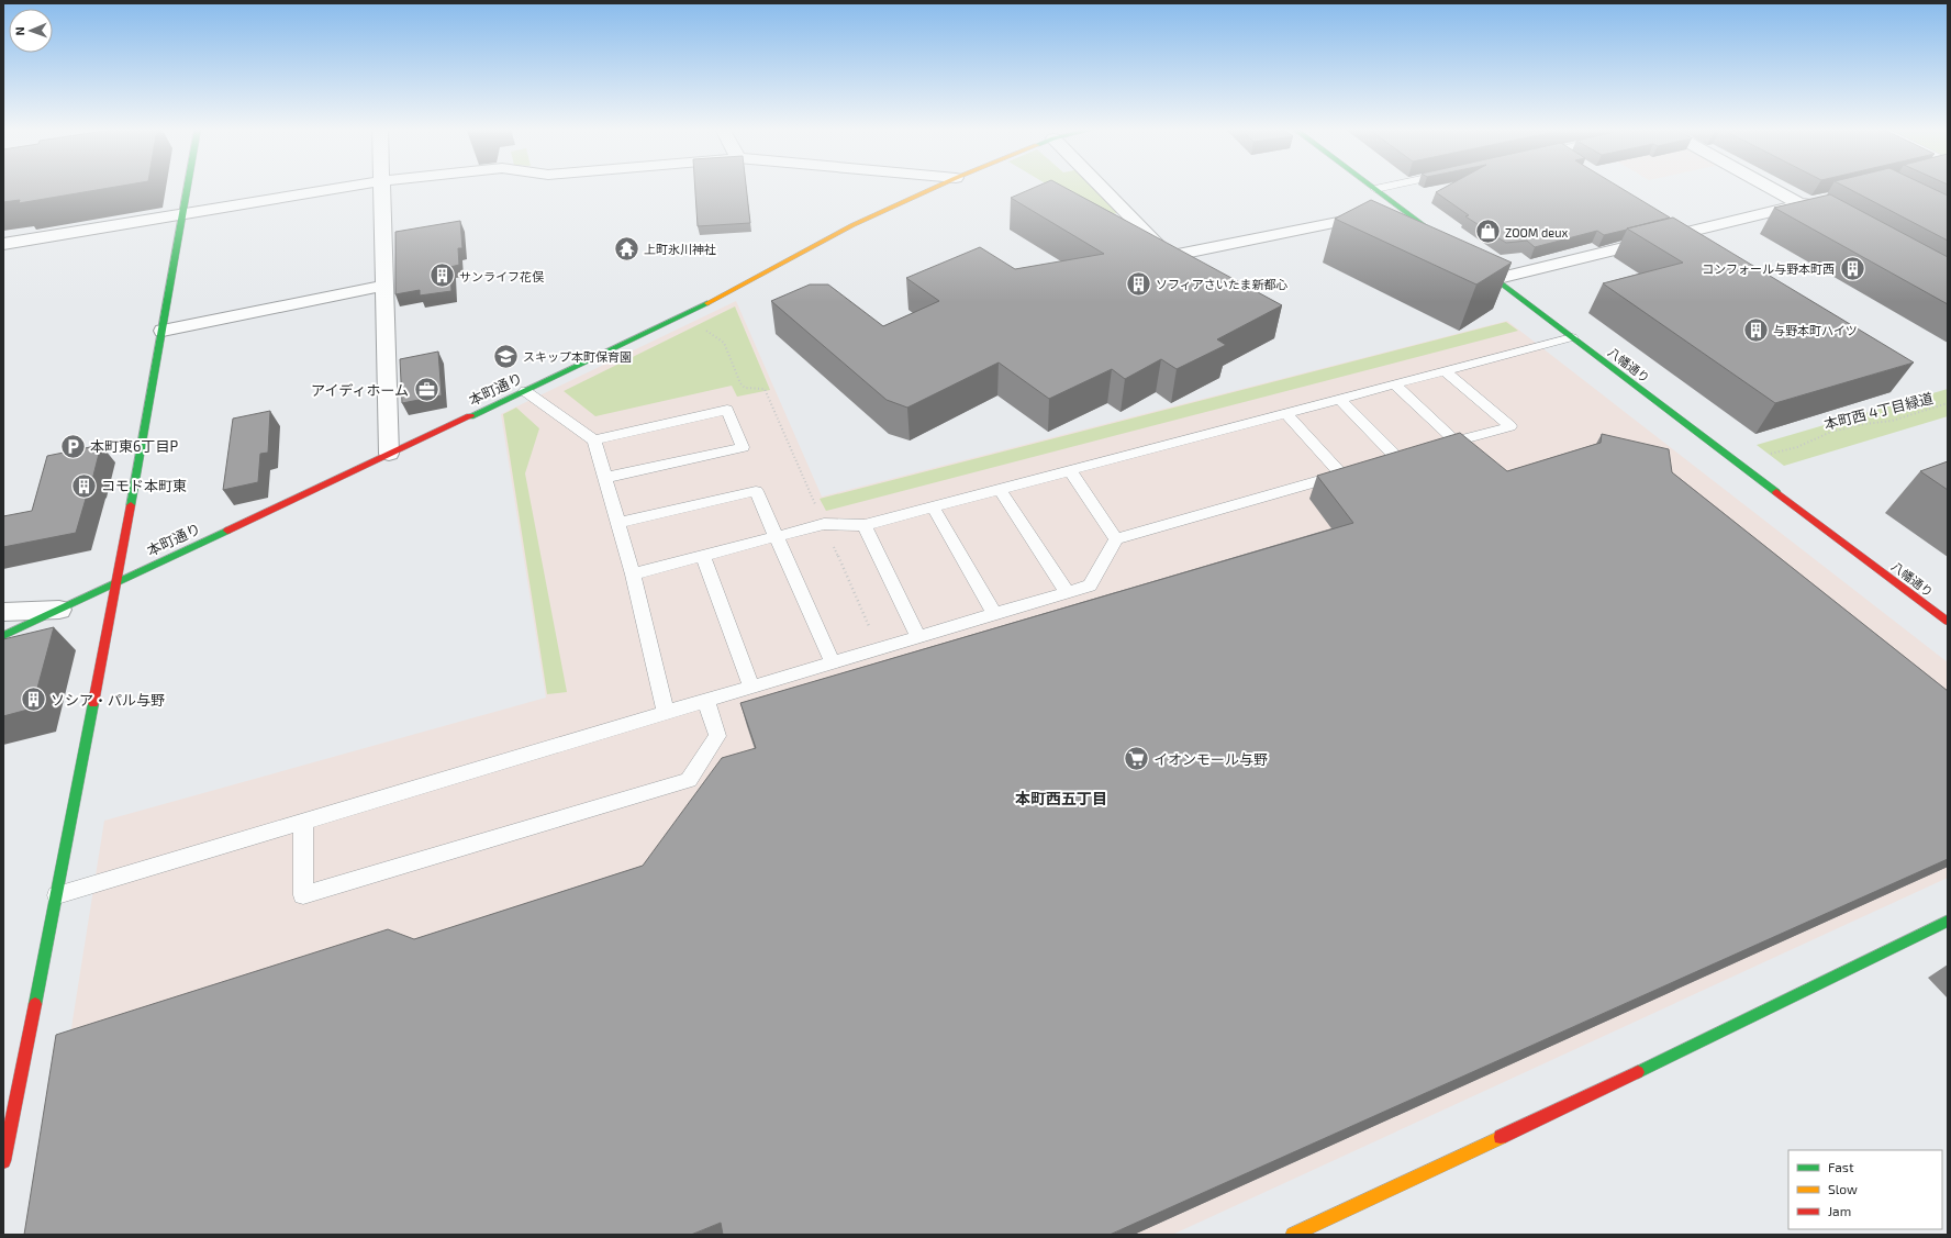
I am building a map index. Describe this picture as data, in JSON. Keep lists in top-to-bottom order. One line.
{"streets":{"main road":["八幡通り","本町通り"],"path":["本町西 4丁目緑道"]},"districts":["本町西五丁目"],"places":{"shop":["ZOOM deux"],"temple":["上町氷川神社"],"building":["コンフォール与野本町西","サンライフ花俣","ソフィアさいたま新都心","与野本町ハイツ","コモド本町東","ソシア・パル与野"],"school or university":["スキップ本町保育園"],"office":["アイディホーム"],"parking":["本町東6丁目P"],"supermarket":["イオンモール与野"]},"legend":["Fast","Slow","Jam"],"north":"left"}
